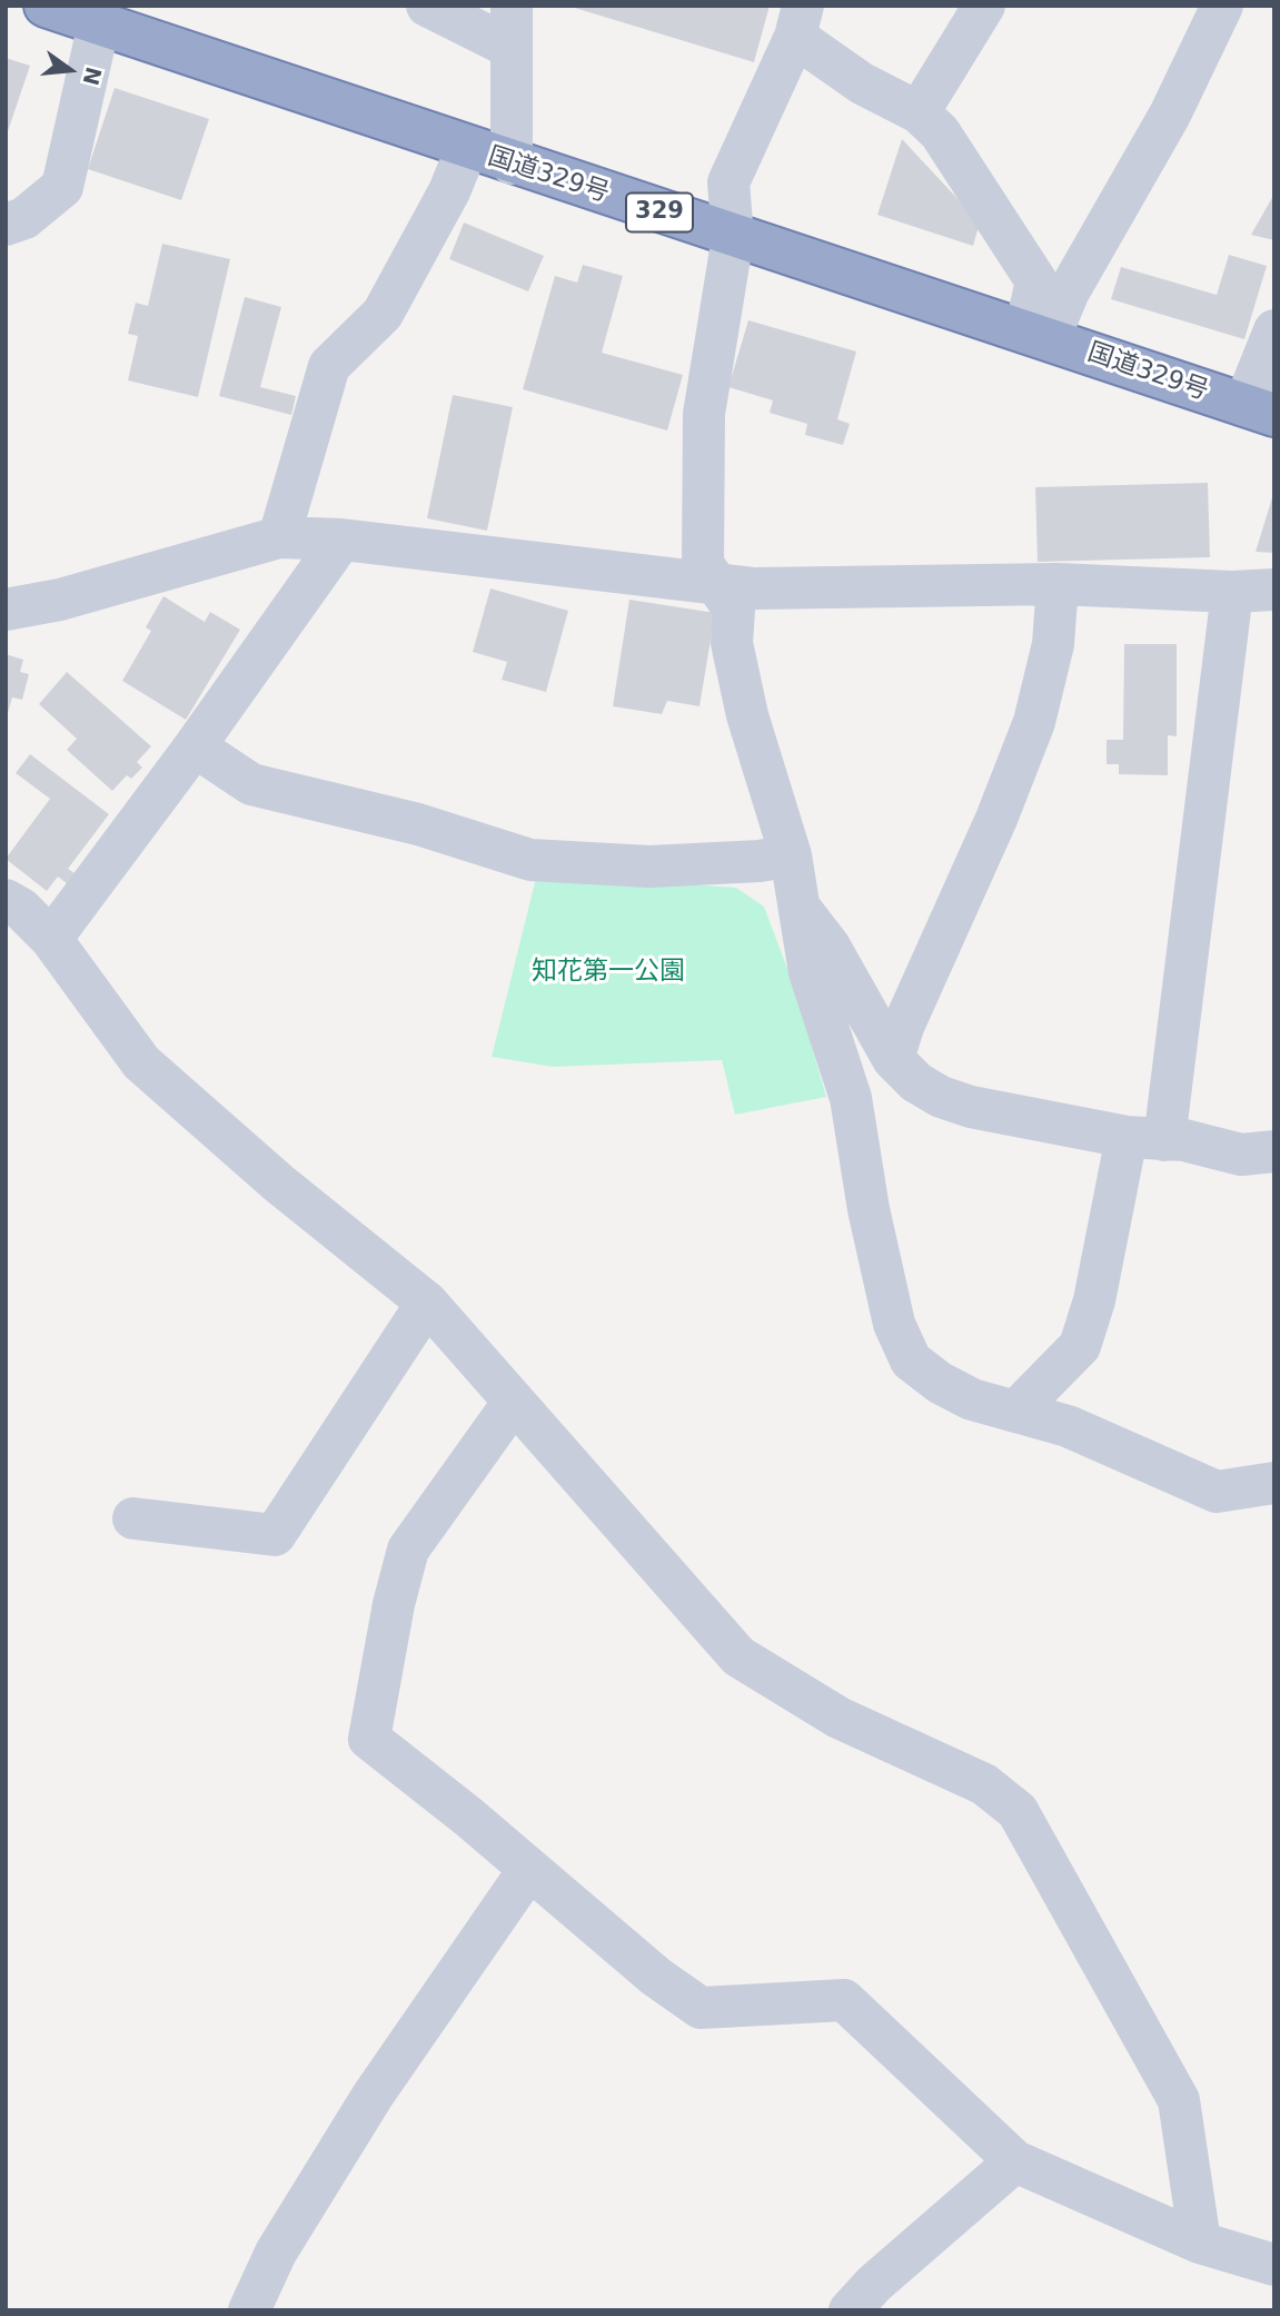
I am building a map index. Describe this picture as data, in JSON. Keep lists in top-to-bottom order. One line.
{"streets":{"highway":["国道329号","329"]},"parks":["知花第一公園"],"north":"right"}
